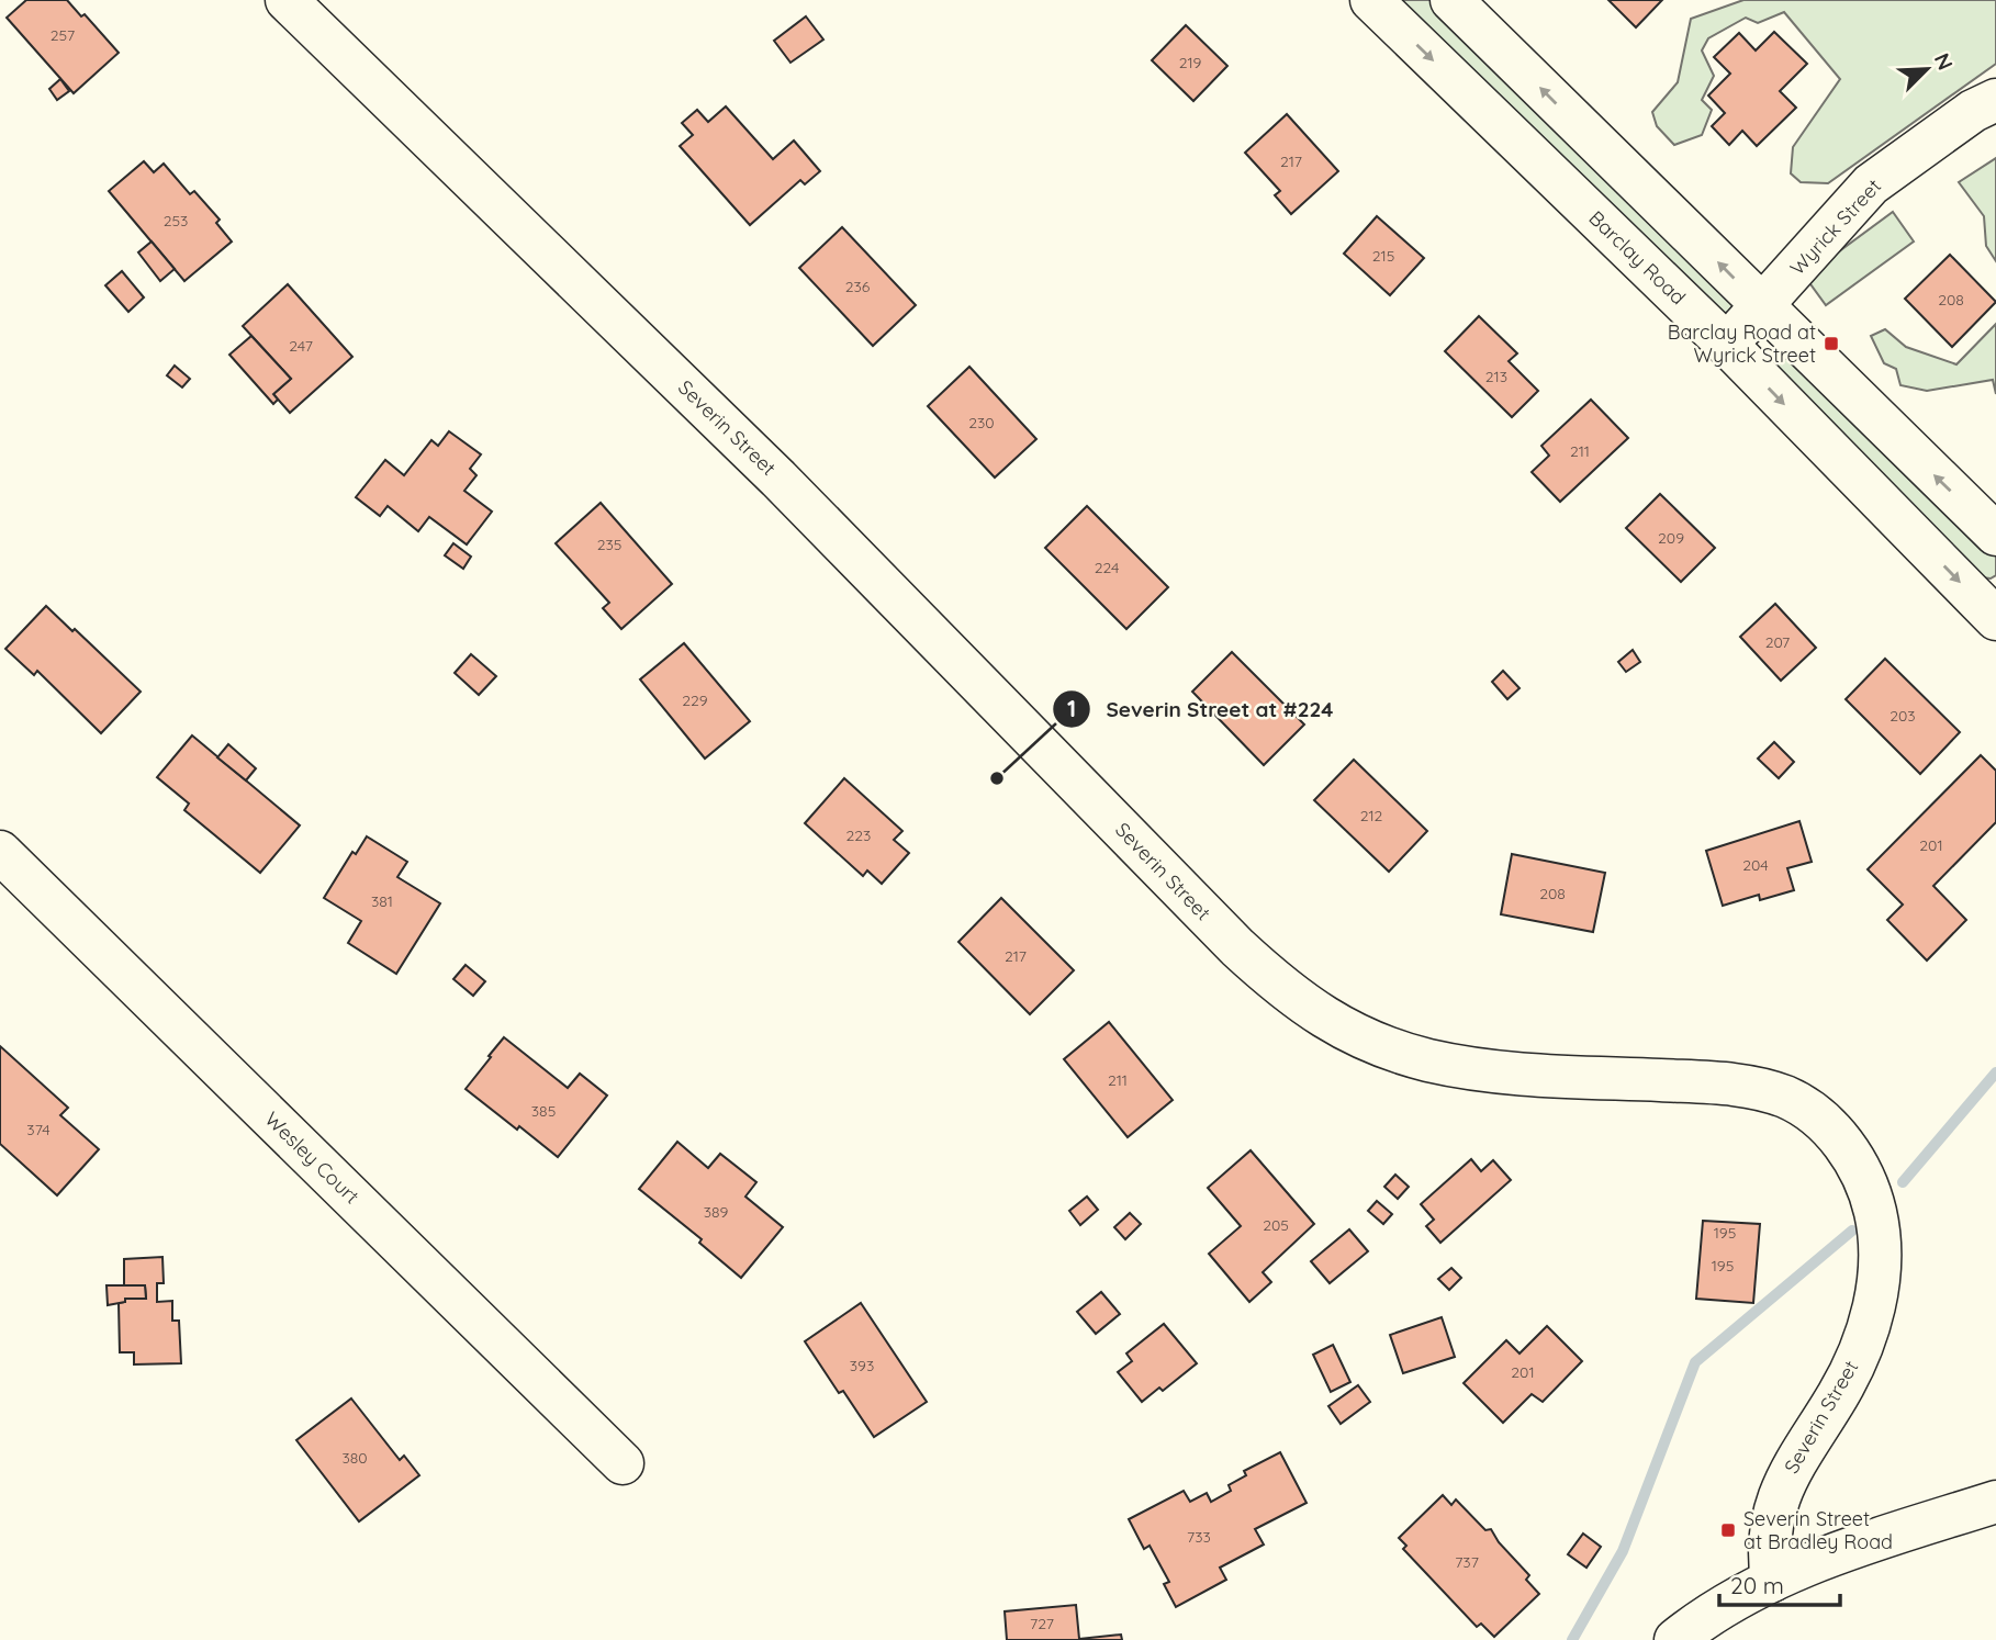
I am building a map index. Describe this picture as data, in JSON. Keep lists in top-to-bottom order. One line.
{"streets":{"street":["Wyrick Street","Barclay Road","Severin Street","Wesley Court"]},"crossings":[["Wyrick Street","Barclay Road"]],"places":{"transit":["Barclay Road at Wyrick Street","Severin Street at Bradley Road"],"other":["Severin Street at #224"]},"house_numbers":["257","219","217","253","215","236","208","247","213","230","211","209","235","224","207","229","203","212","223","201","204","208","381","217","211","385","374","389","205","195","195","393","201","380","733","737","727"],"scale_bar":"20 m","north":"top right"}
